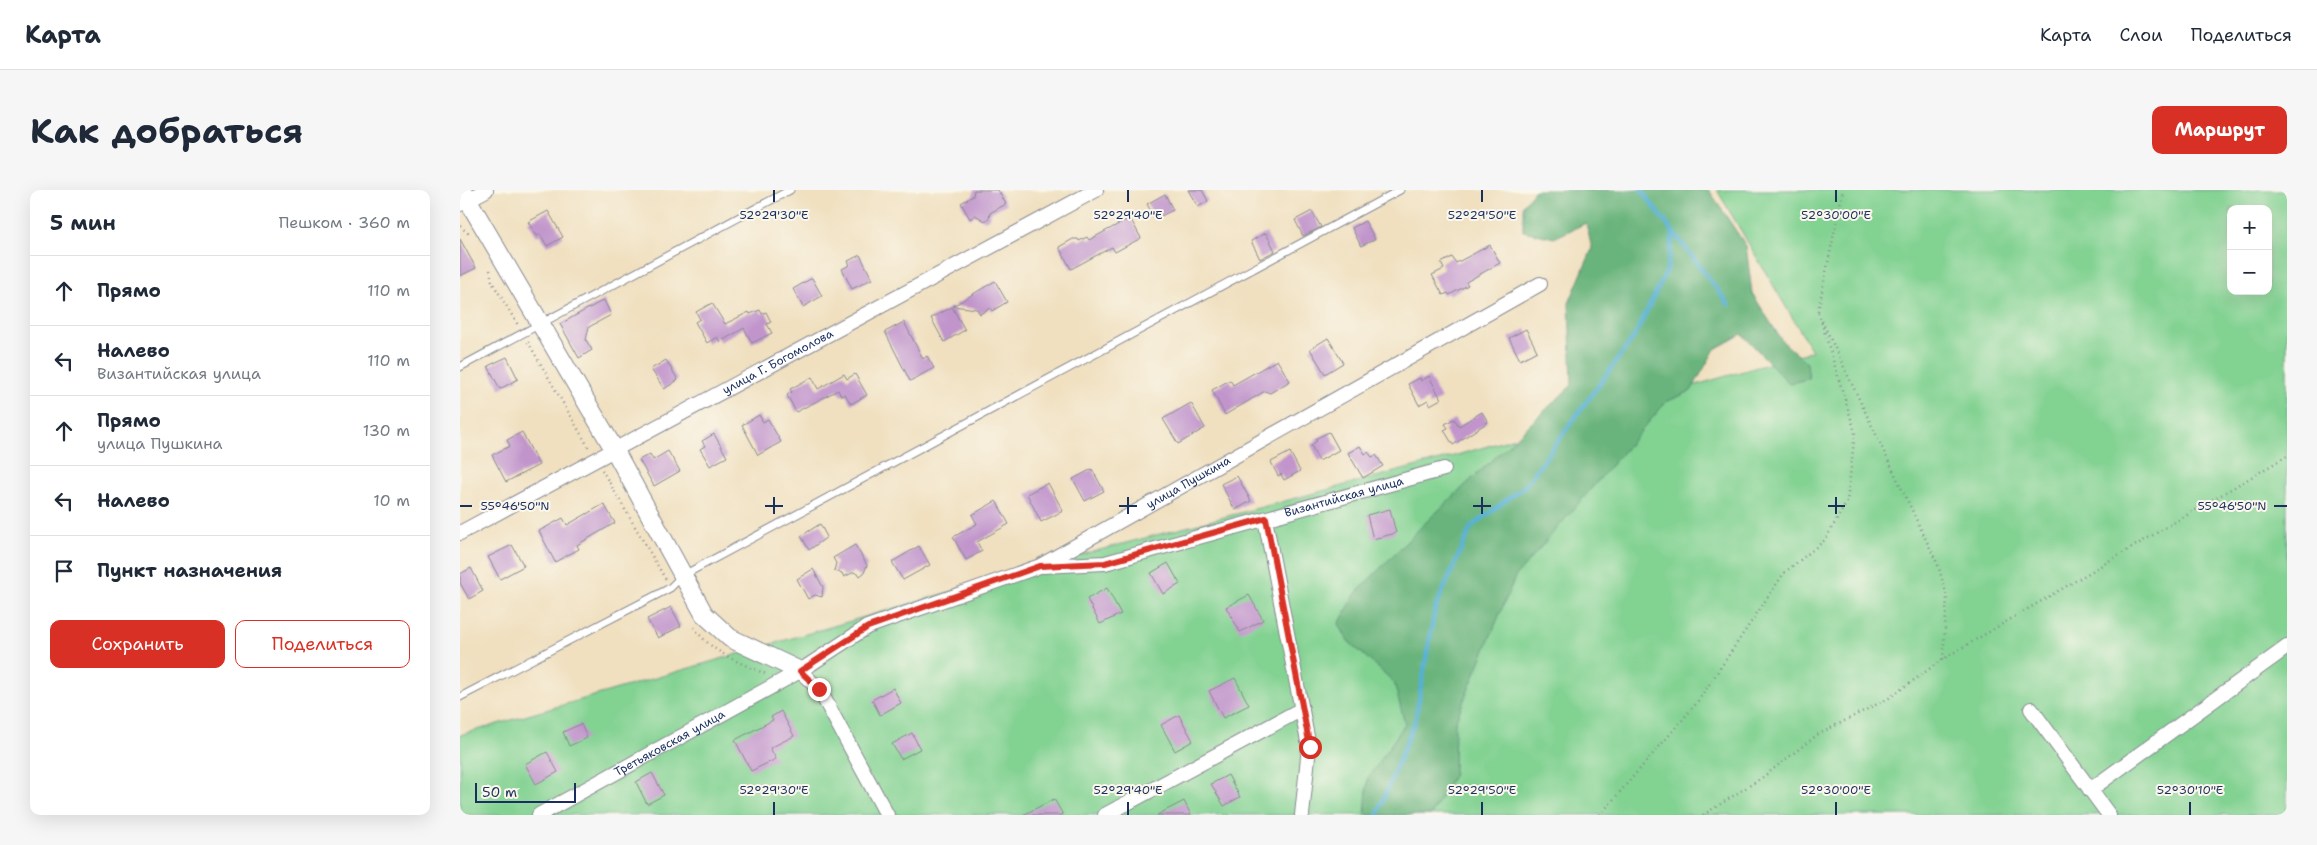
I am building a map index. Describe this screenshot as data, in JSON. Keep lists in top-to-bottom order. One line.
{"streets":{"street":["улица Г. Богомолова","улица Пушкина","Византийская улица","Третьяковская улица"]},"crossings":[["улица Пушкина","Византийская улица"],["улица Пушкина","Третьяковская улица"]],"scale_bar":"50 m","page":{"header":"Карта","nav":["Карта","Слои","Поделиться"],"buttons":["Маршрут",["Сохранить","Поделиться"]],"title":"Как добраться","heading":["5 мин","Пешком · 360 m"],"map_buttons":["+","−"],"list":[["Прямо","110 m"],["Налево","Византийская улица","110 m"],["Прямо","улица Пушкина","130 m"],["Налево","10 m"],"Пункт назначения"],"scale":"50 m"},"coordinates":["52°29'30\"E","52°29'40\"E","52°29'50\"E","52°30'00\"E","55°46'50\"N","52°30'10\"E"]}
